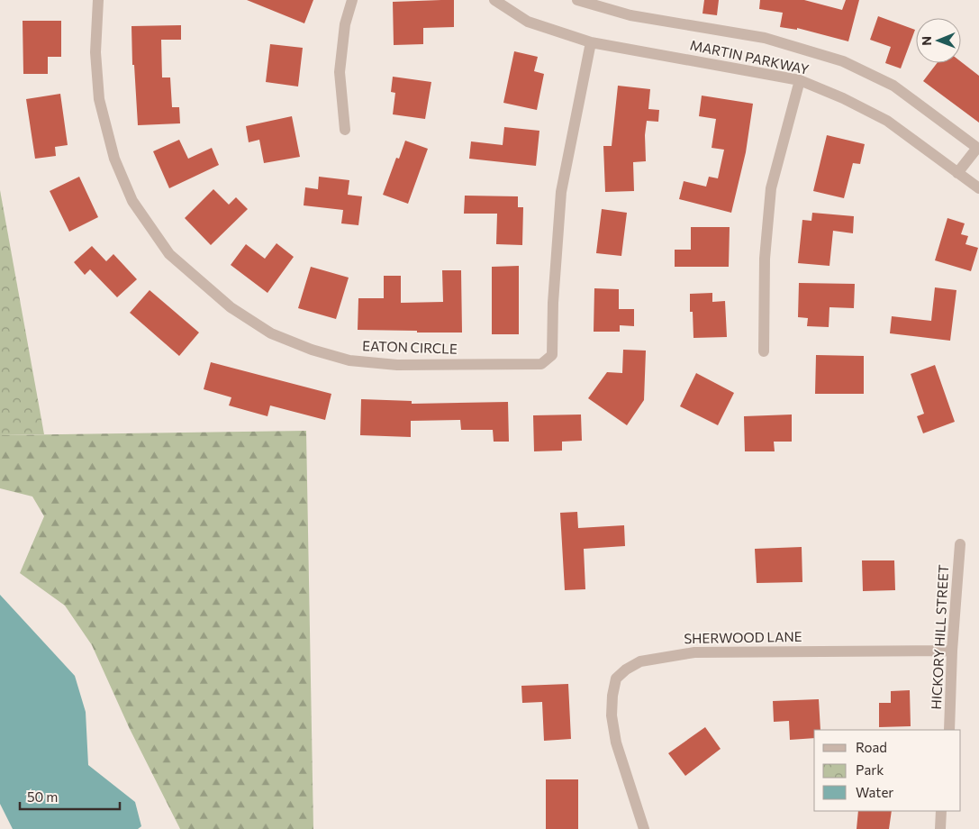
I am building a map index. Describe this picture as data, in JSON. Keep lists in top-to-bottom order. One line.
{"streets":{"street":["MARTIN PARKWAY","EATON CIRCLE","HICKORY HILL STREET","SHERWOOD LANE"]},"crossings":[["MARTIN PARKWAY","EATON CIRCLE"],["HICKORY HILL STREET","SHERWOOD LANE"]],"legend":["Road","Park","Water"],"scale_bar":"50 m","north":"left"}
